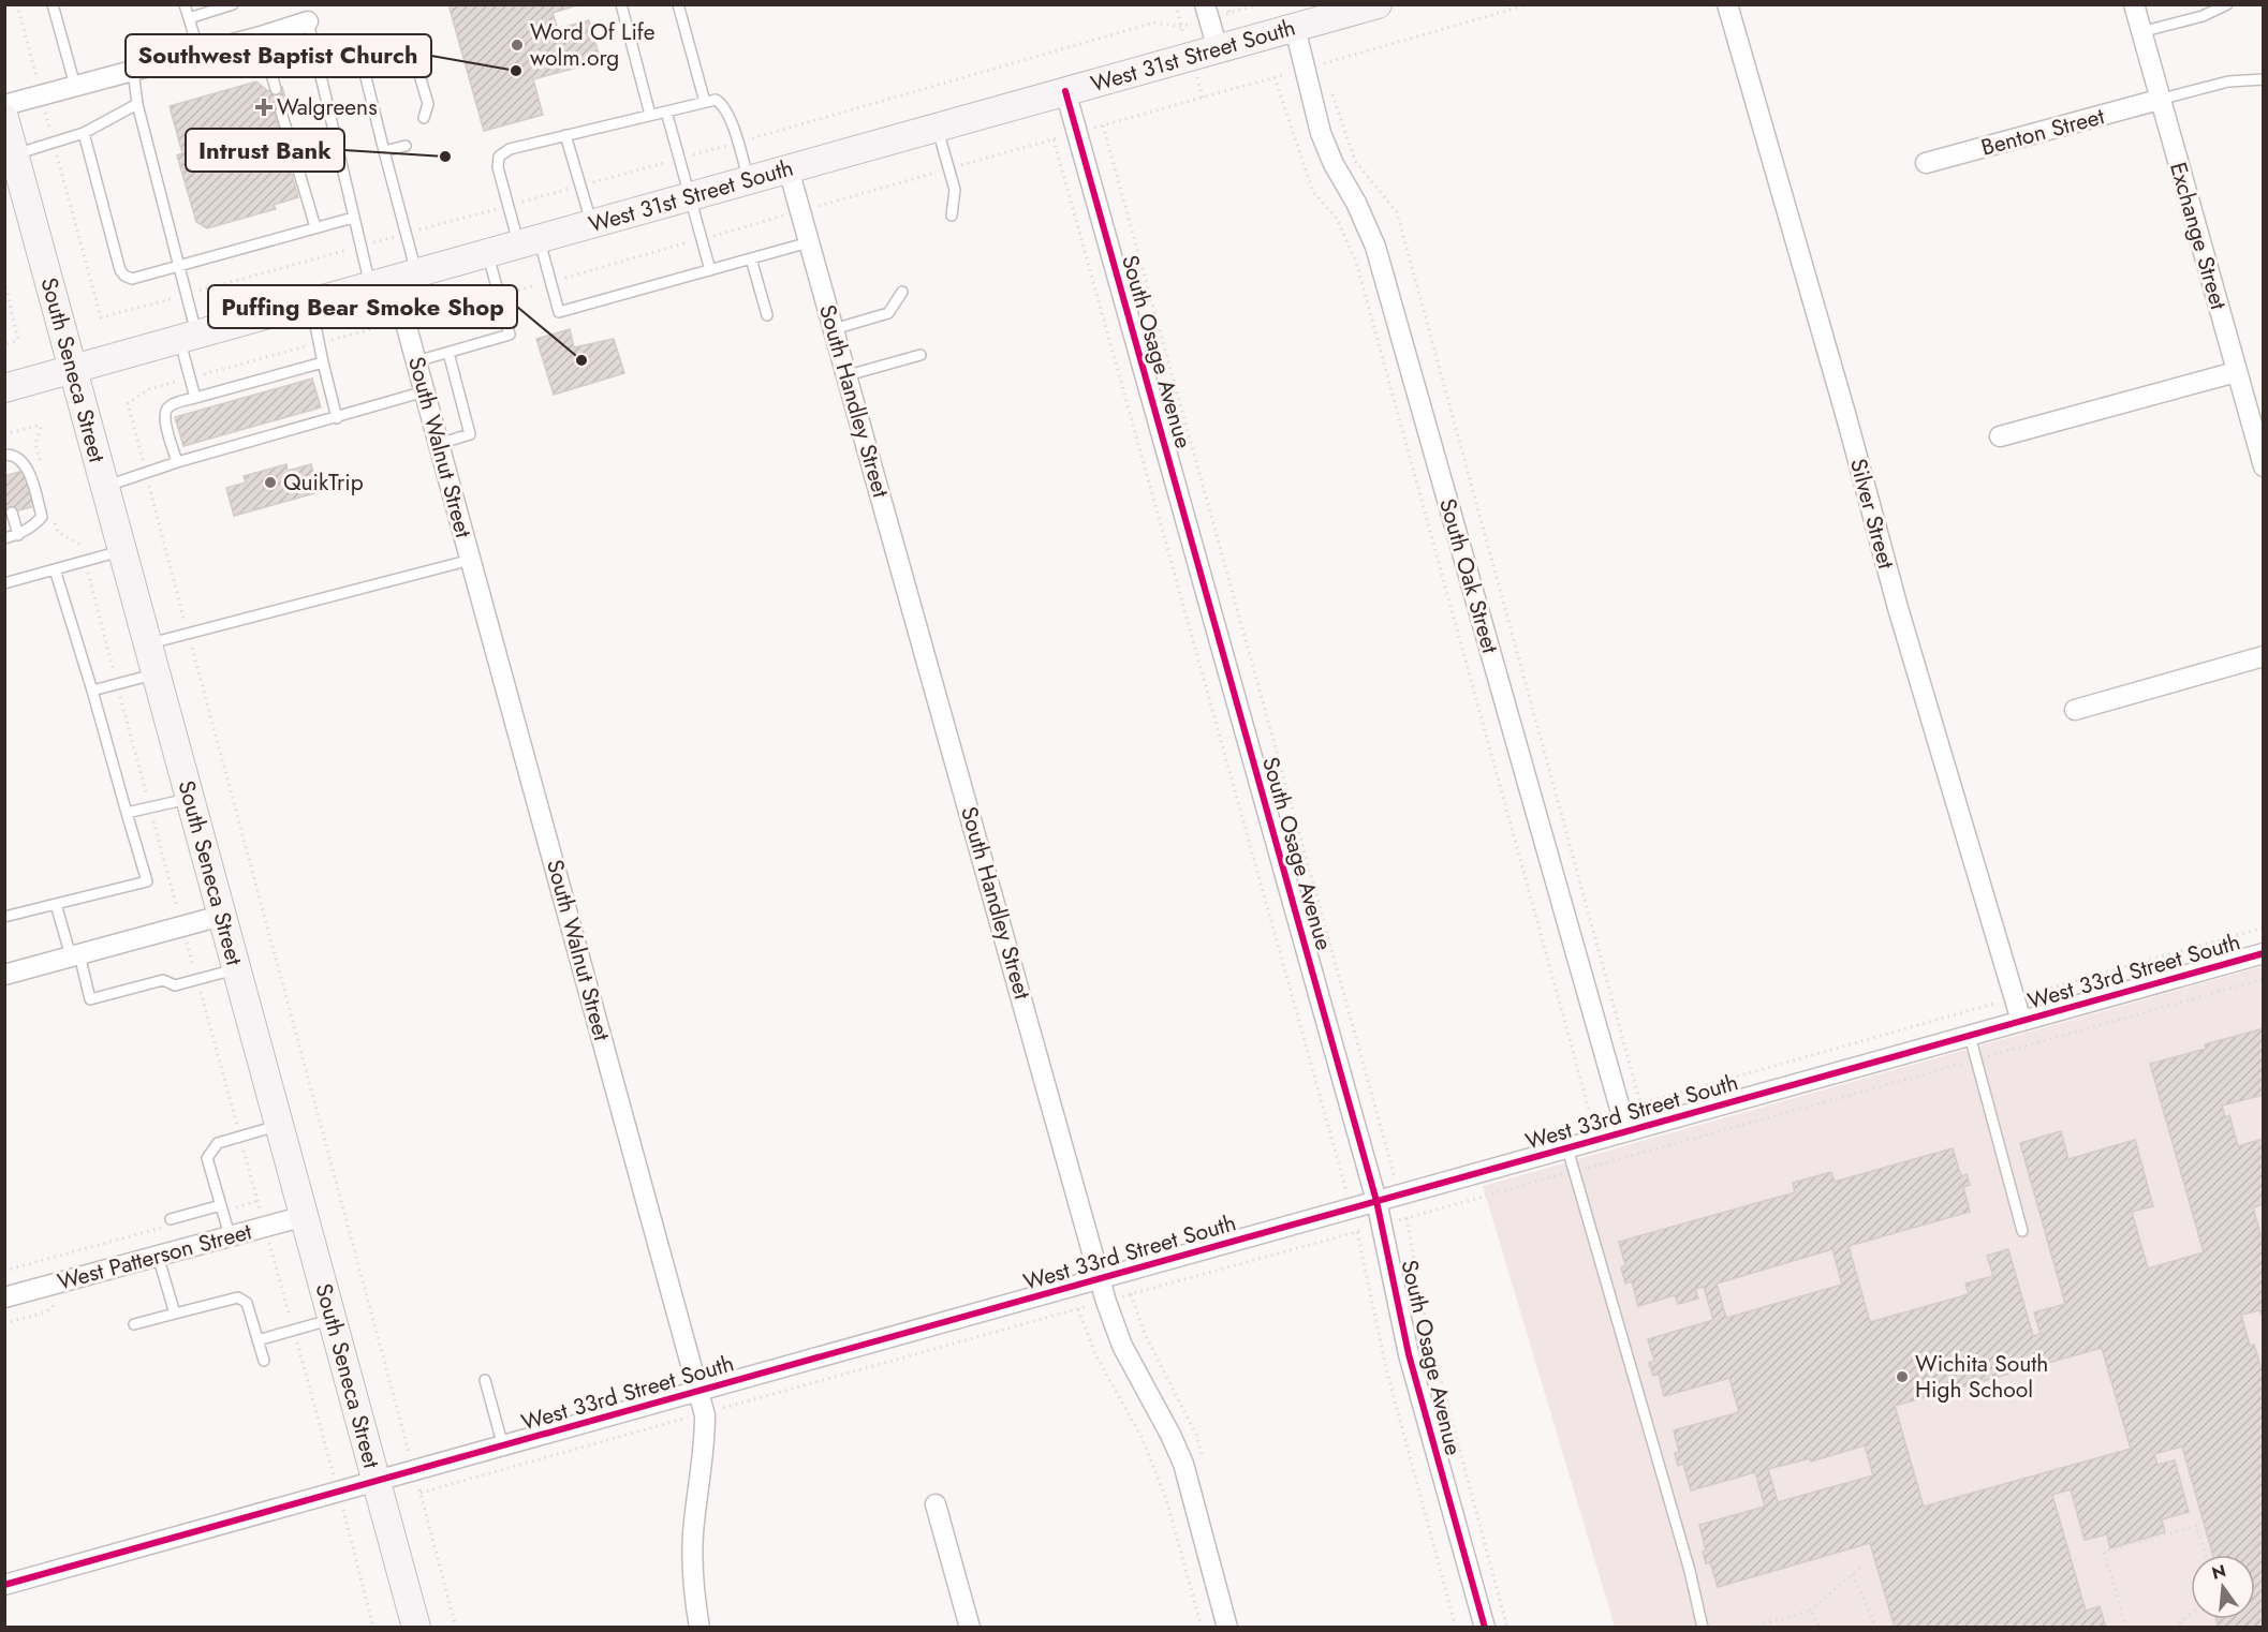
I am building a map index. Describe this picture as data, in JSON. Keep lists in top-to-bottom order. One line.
{"streets":{"street":["West 31st Street South","Benton Street","Exchange Street","South Osage Avenue","South Seneca Street","South Handley Street","South Walnut Street","Silver Street","South Oak Street","West 33rd Street South","West Patterson Street"]},"crossings":[["West 31st Street South","South Osage Avenue"],["West 31st Street South","South Seneca Street"],["West 31st Street South","South Handley Street"],["West 31st Street South","South Walnut Street"],["West 31st Street South","South Oak Street"],["Benton Street","Exchange Street"],["South Osage Avenue","West 33rd Street South"],["South Seneca Street","West 33rd Street South"],["South Seneca Street","West Patterson Street"],["South Handley Street","West 33rd Street South"],["South Walnut Street","West 33rd Street South"],["Silver Street","West 33rd Street South"],["South Oak Street","West 33rd Street South"]],"places":{"other":["Word Of Life wolm.org","Southwest Baptist Church","Intrust Bank","Puffing Bear Smoke Shop","QuikTrip","Wichita South High School"],"health":["Walgreens"]},"north":"top"}
